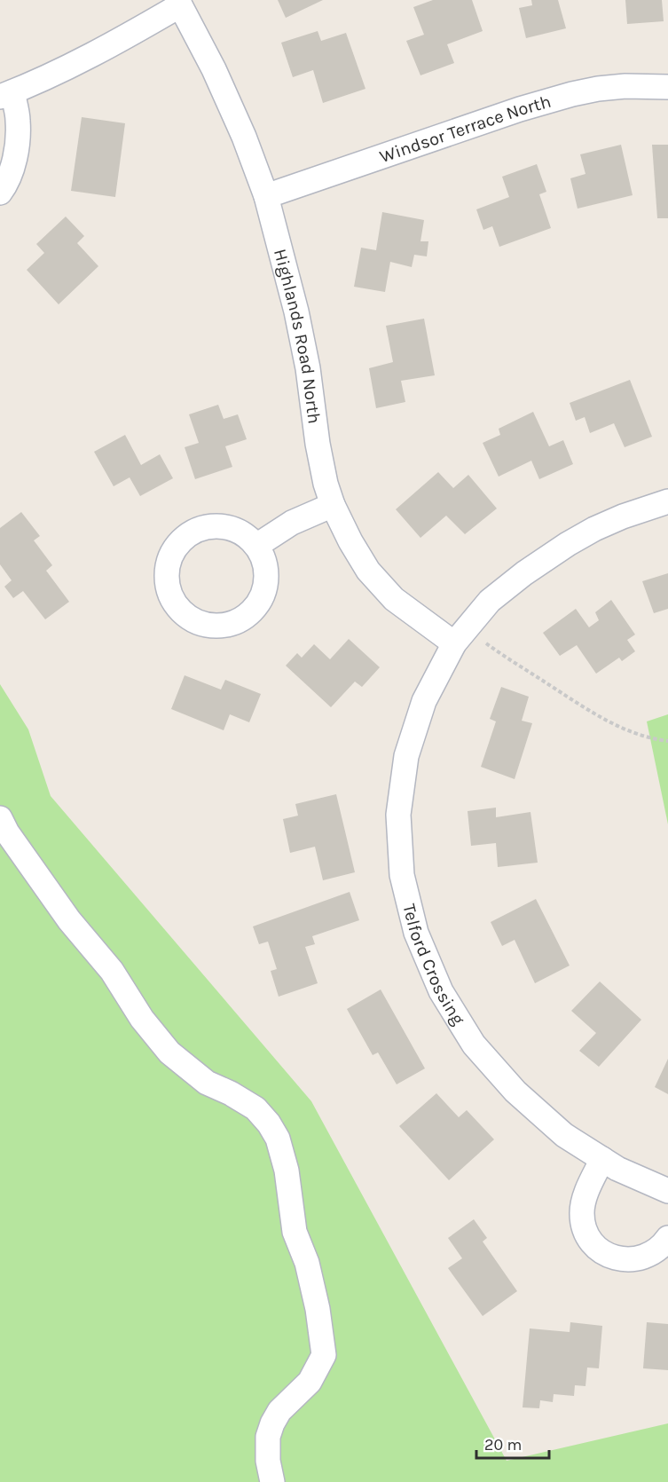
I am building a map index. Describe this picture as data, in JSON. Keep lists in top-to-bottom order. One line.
{"streets":{"street":["Windsor Terrace North","Highlands Road North","Telford Crossing"]},"crossings":[["Windsor Terrace North","Highlands Road North"],["Highlands Road North","Telford Crossing"]],"scale_bar":"20 m"}
